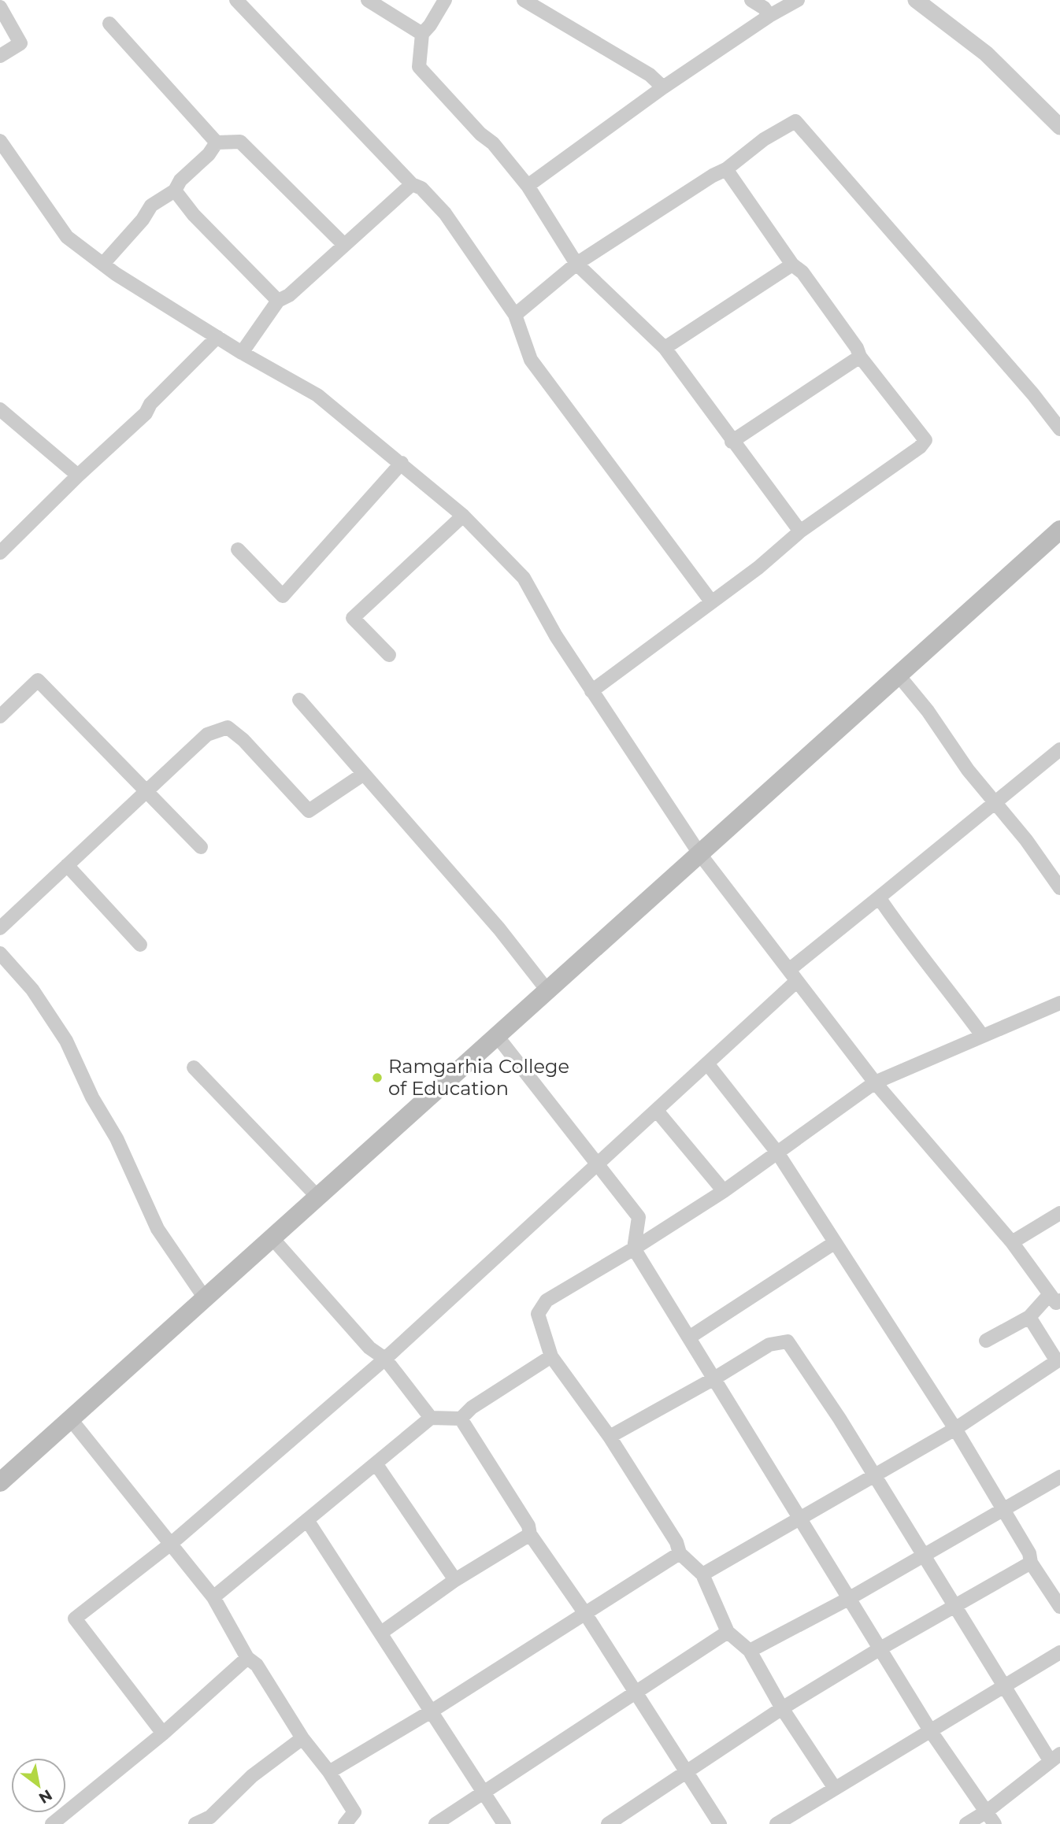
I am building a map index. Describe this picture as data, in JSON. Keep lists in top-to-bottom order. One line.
{"places":["Ramgarhia College of Education"],"north":"bottom right"}
